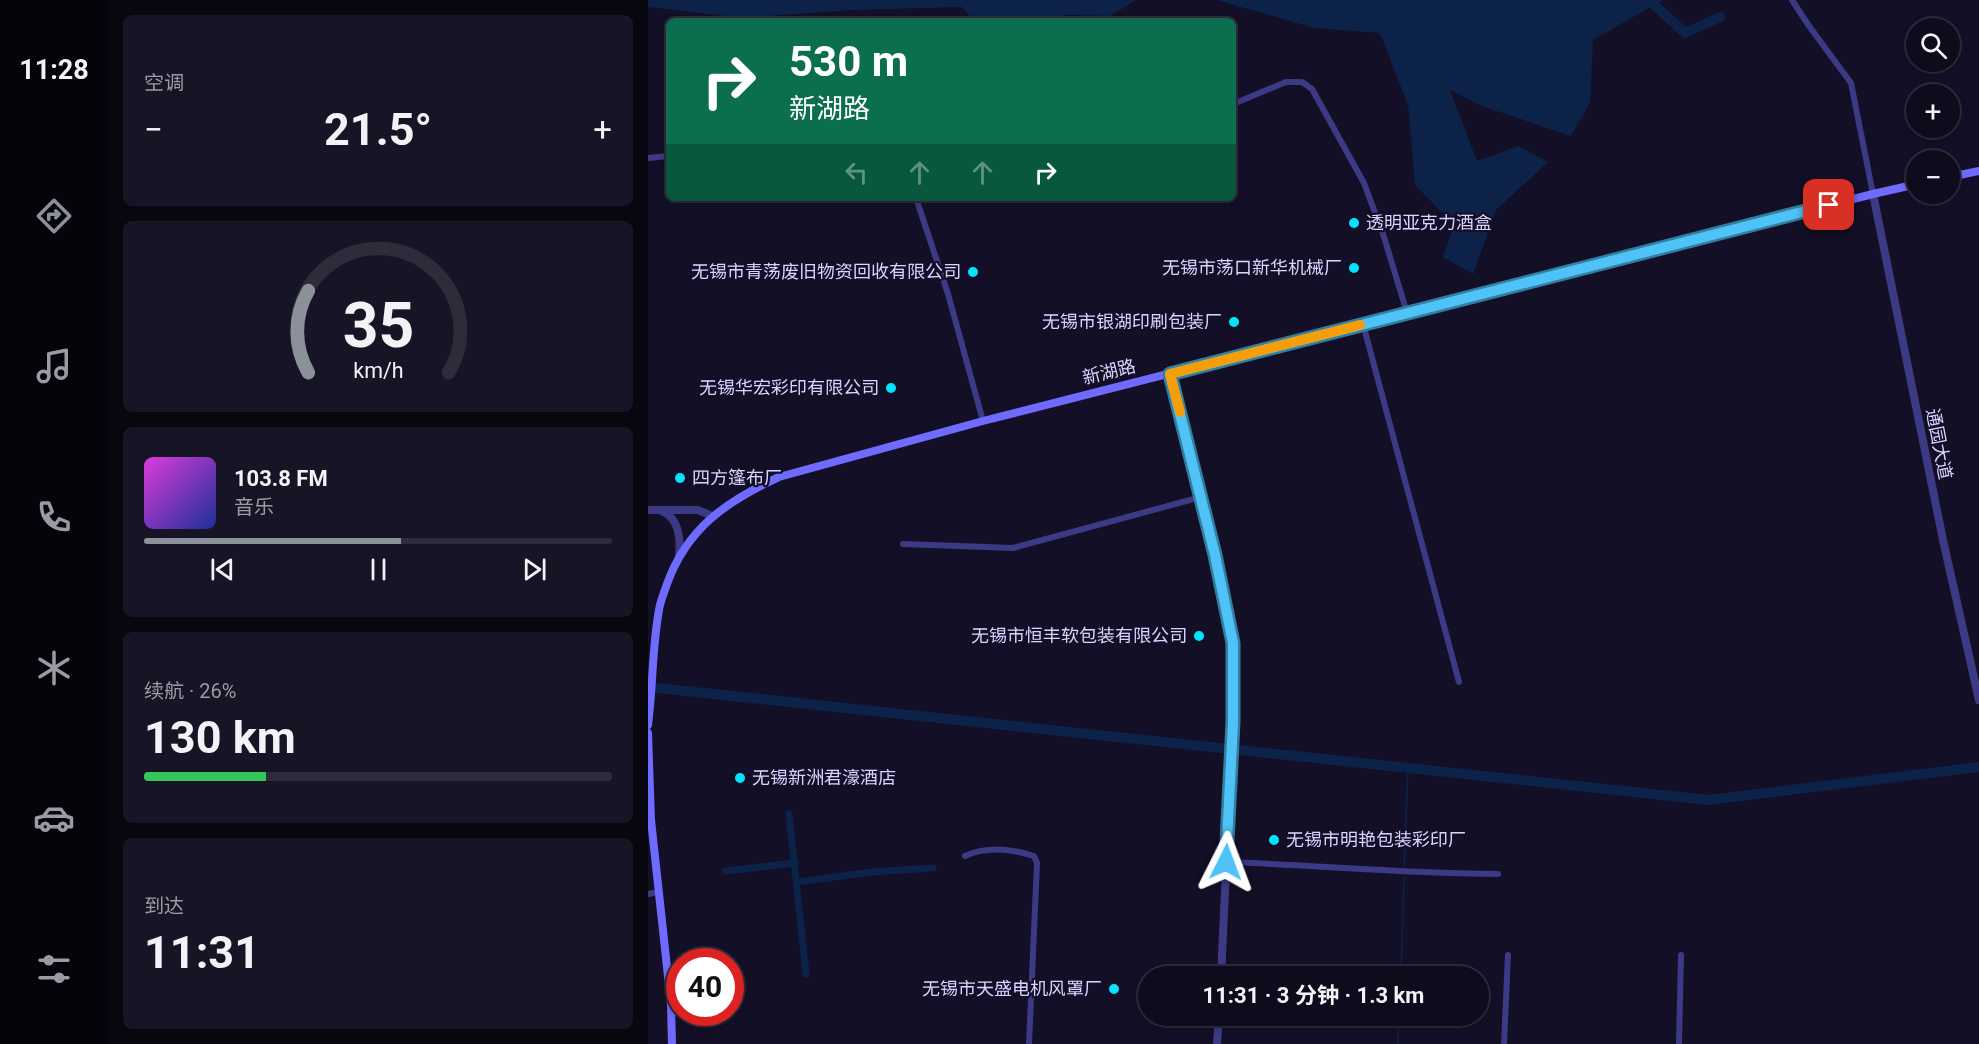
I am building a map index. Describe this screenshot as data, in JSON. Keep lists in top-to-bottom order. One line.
{"streets":{"main road":["新湖路"],"street":["通园大道"]},"crossings":[["新湖路","通园大道"]],"places":["透明亚克力酒盒","无锡市荡口新华机械厂","无锡市青荡废旧物资回收有限公司","无锡市银湖印刷包装厂","无锡华宏彩印有限公司","四方篷布厂","无锡市恒丰软包装有限公司","无锡新洲君濠酒店","无锡市明艳包装彩印厂","无锡市天盛电机风罩厂"],"page":{"tabs":"11:28","tile":["空调",["续航 · 26%","130 km"],["到达","11:31"]],"map_buttons":["+","−"],"turn":["530 m","新湖路"],"heat":["−","21.5°","+"],"song":["103.8 FM","音乐"],"limit":"40","trip":"11:31 · 3 分钟 · 1.3 km","gauge":["35","km/h"]}}
